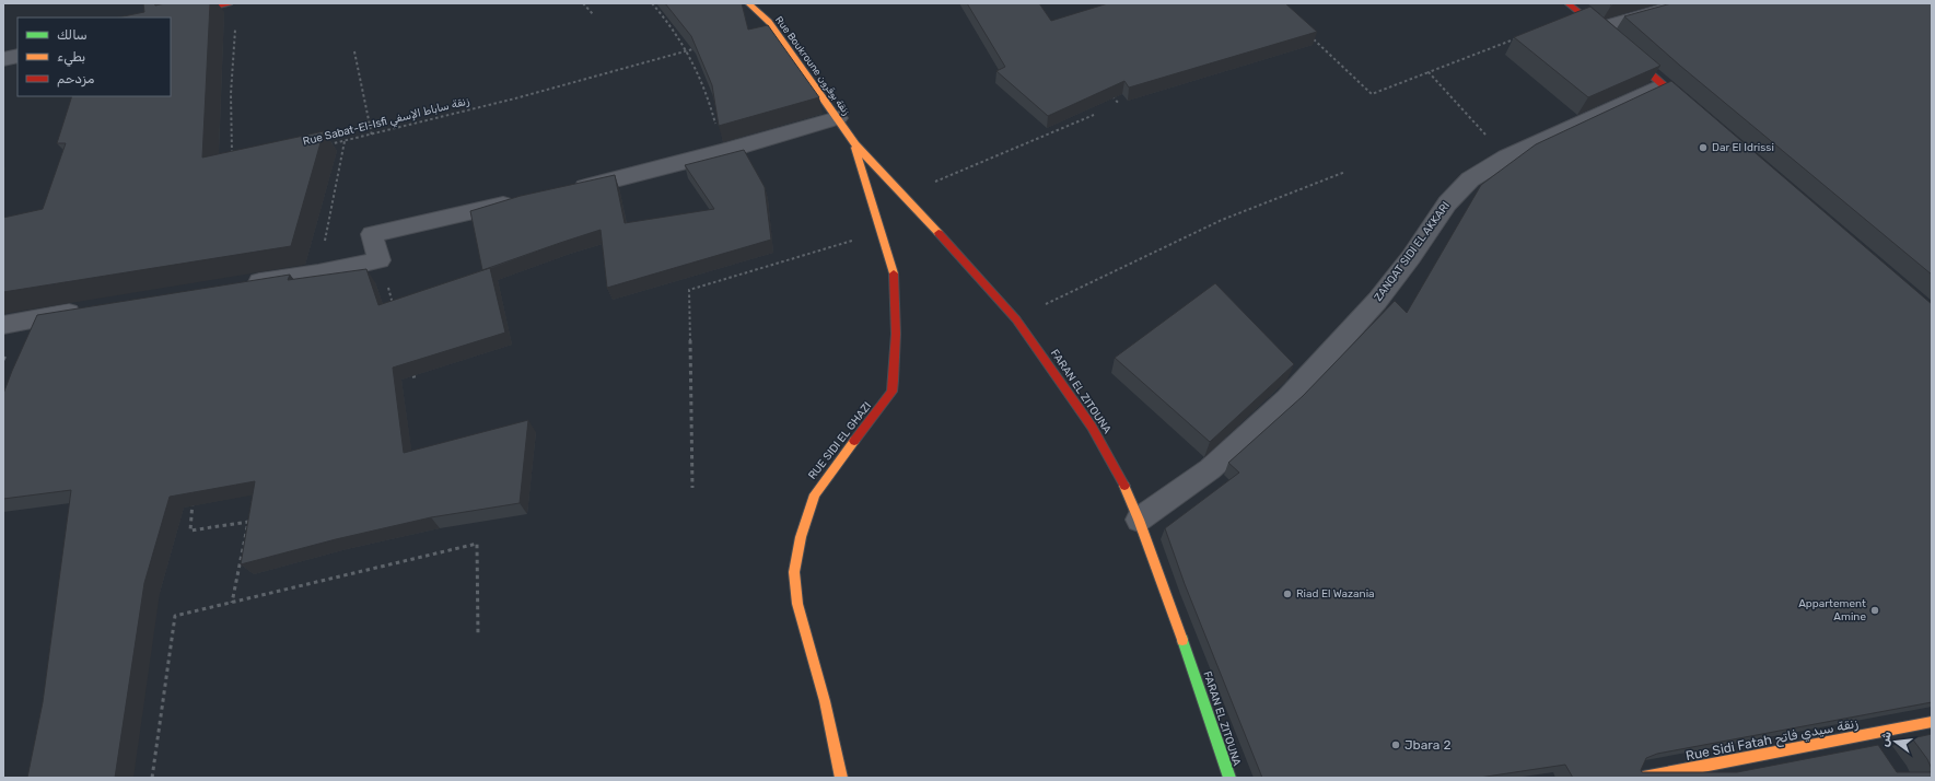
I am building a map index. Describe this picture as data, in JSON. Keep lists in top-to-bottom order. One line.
{"streets":{"street":["Rue Boukroune زنقة بوقرون","ZANQAT SIDI EL AKKARI","FARAN EL ZITOUNA","RUE SIDI EL GHAZI","Rue Sidi Fatah زنقة سيدي فاتح"],"path":["Rue Sabat-El-Isfi زنقة ساباط الإسفي"]},"crossings":[["Rue Boukroune زنقة بوقرون","FARAN EL ZITOUNA"],["Rue Boukroune زنقة بوقرون","RUE SIDI EL GHAZI"],["ZANQAT SIDI EL AKKARI","FARAN EL ZITOUNA"],["FARAN EL ZITOUNA","RUE SIDI EL GHAZI"]],"places":["Dar El Idrissi","Riad El Wazania","Appartement Amine","Jbara 2"],"legend":["سالك","بطيء","مزدحم"],"north":"left"}
